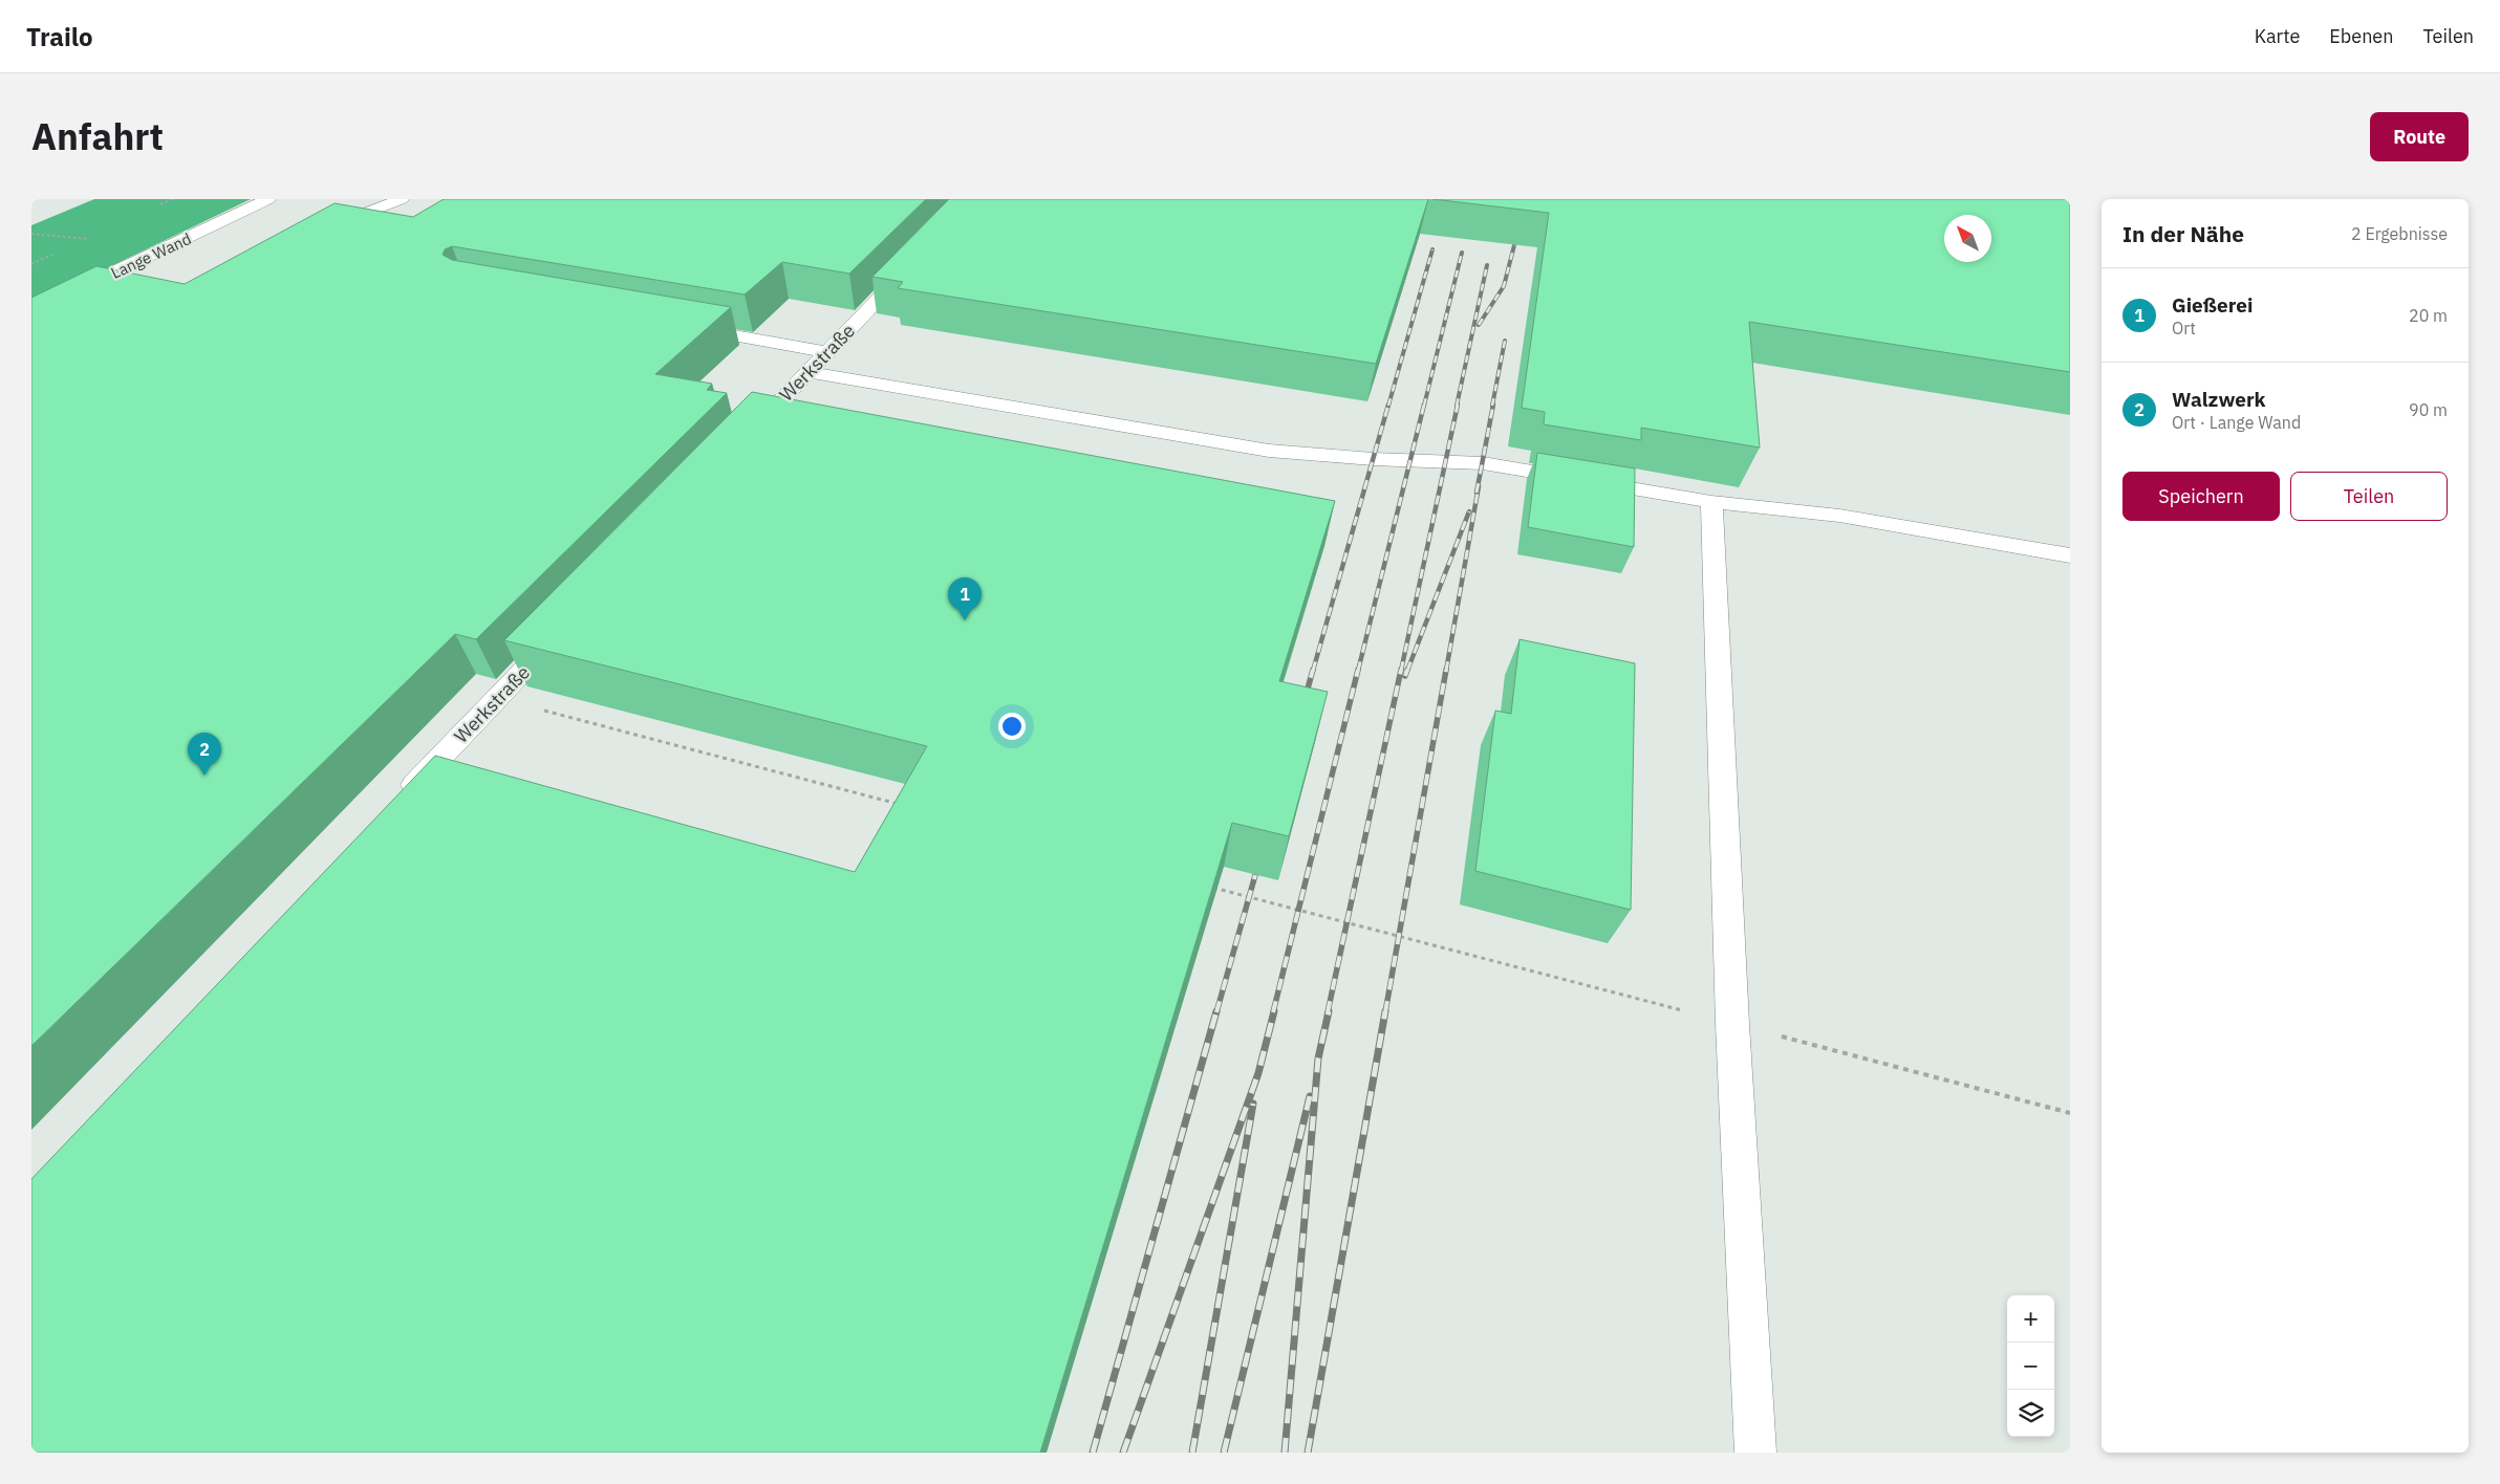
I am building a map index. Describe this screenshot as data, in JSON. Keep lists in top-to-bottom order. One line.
{"streets":{"street":["Lange Wand","Werkstraße"]},"north":"top left","page":{"header":"Trailo","nav":["Karte","Ebenen","Teilen"],"title":"Anfahrt","buttons":["Route",["Speichern","Teilen"]],"heading":["In der Nähe","2 Ergebnisse"],"list":[{"mark":"1","name":"Gießerei","note":"Ort","value":"20 m"},{"mark":"2","name":"Walzwerk","note":"Ort · Lange Wand","value":"90 m"}],"pins":["1","2"],"map_buttons":["+","−"]}}
